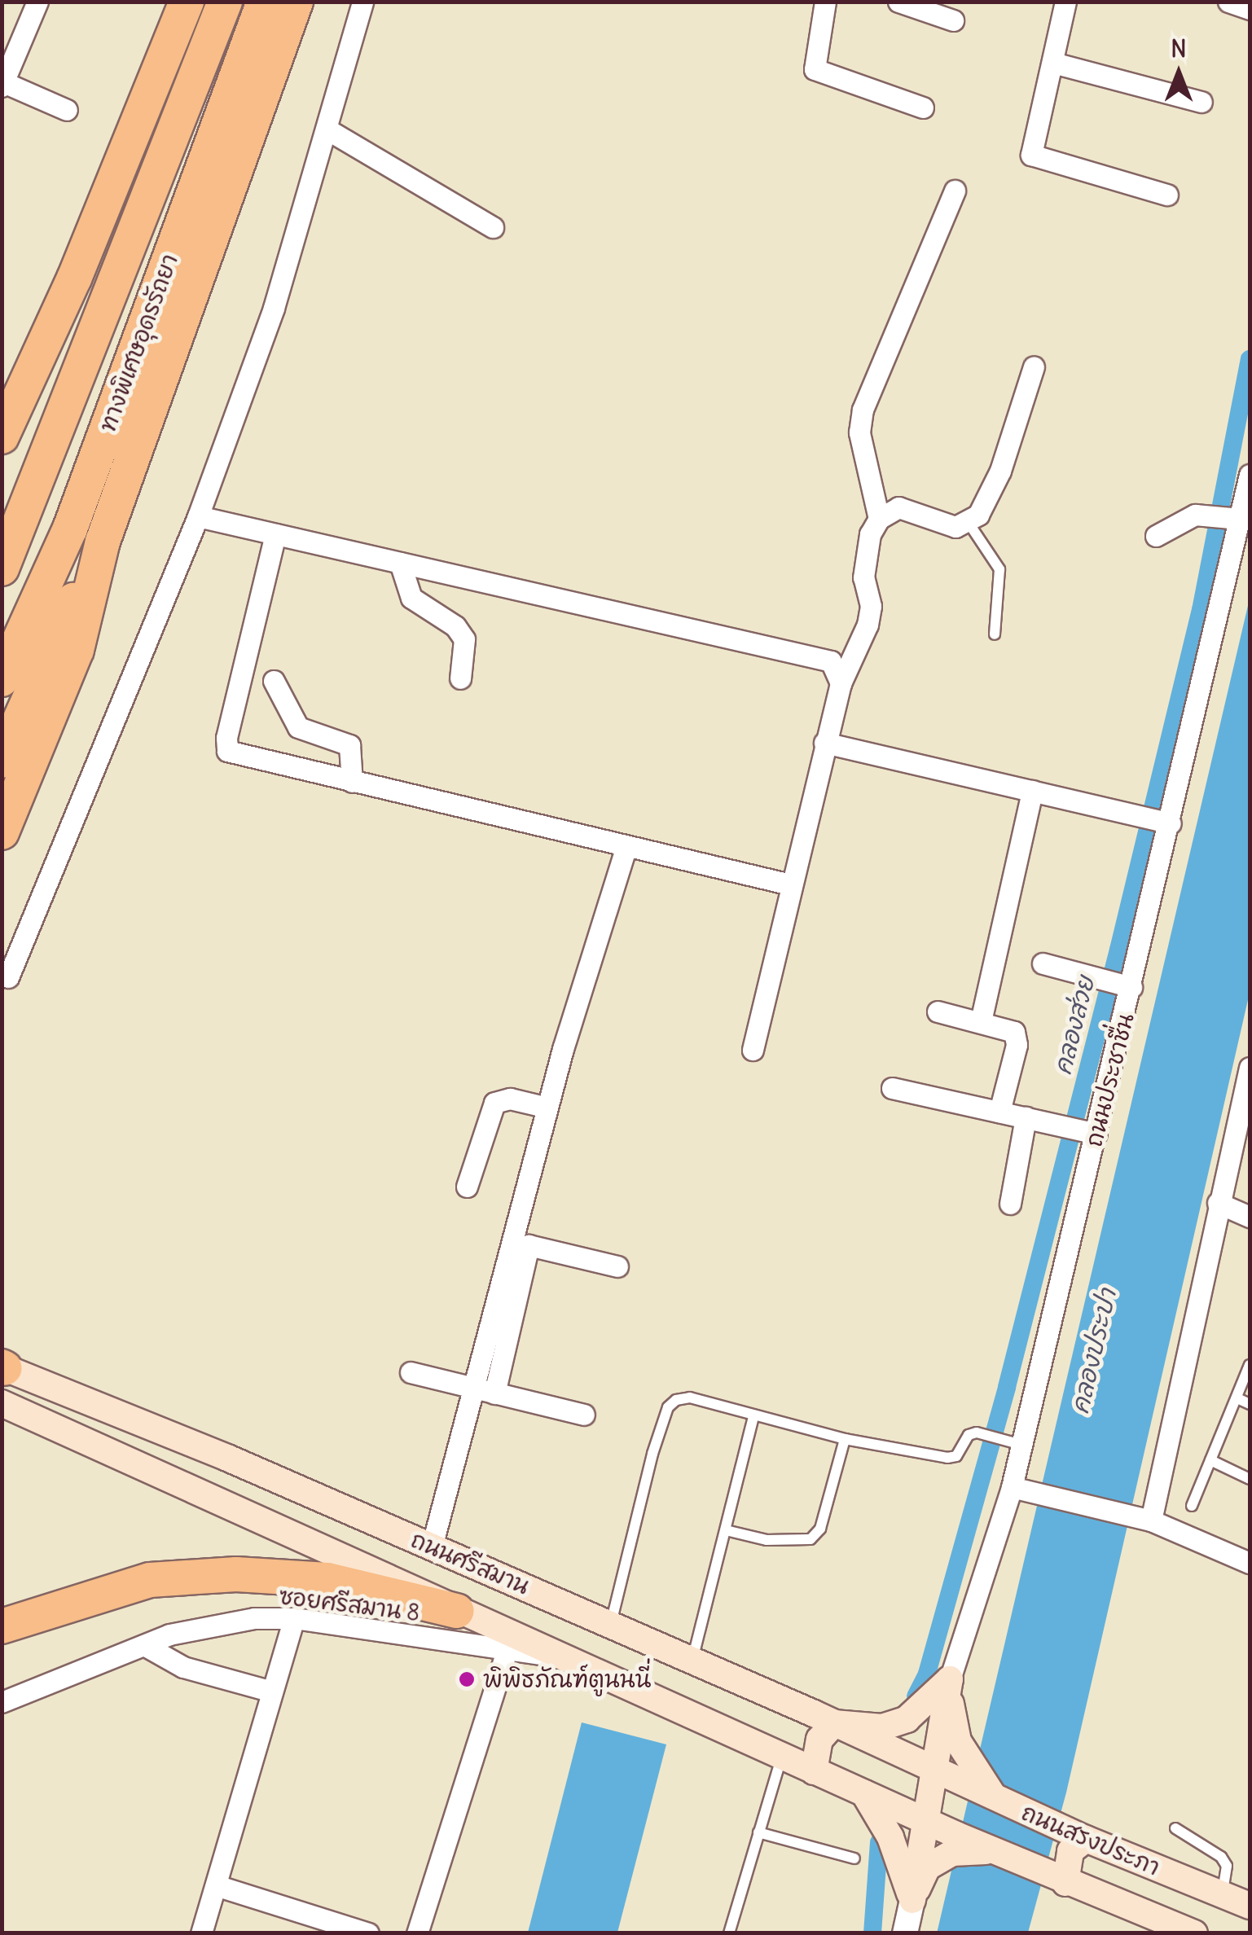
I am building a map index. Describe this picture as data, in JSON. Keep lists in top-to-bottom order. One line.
{"streets":{"highway":["ทางพิเศษอุดรรัถยา"],"main road":["ถนนศรีสมาน","ถนนสรงประภา"],"street":["ถนนประชาชื่น","ซอยศรีสมาน 8"]},"crossings":[["ถนนศรีสมาน","ถนนสรงประภา"]],"water":["คลองส่วย","คลองประปา"],"places":["พิพิธภัณฑ์ตูนนนี่"],"north":"top"}
